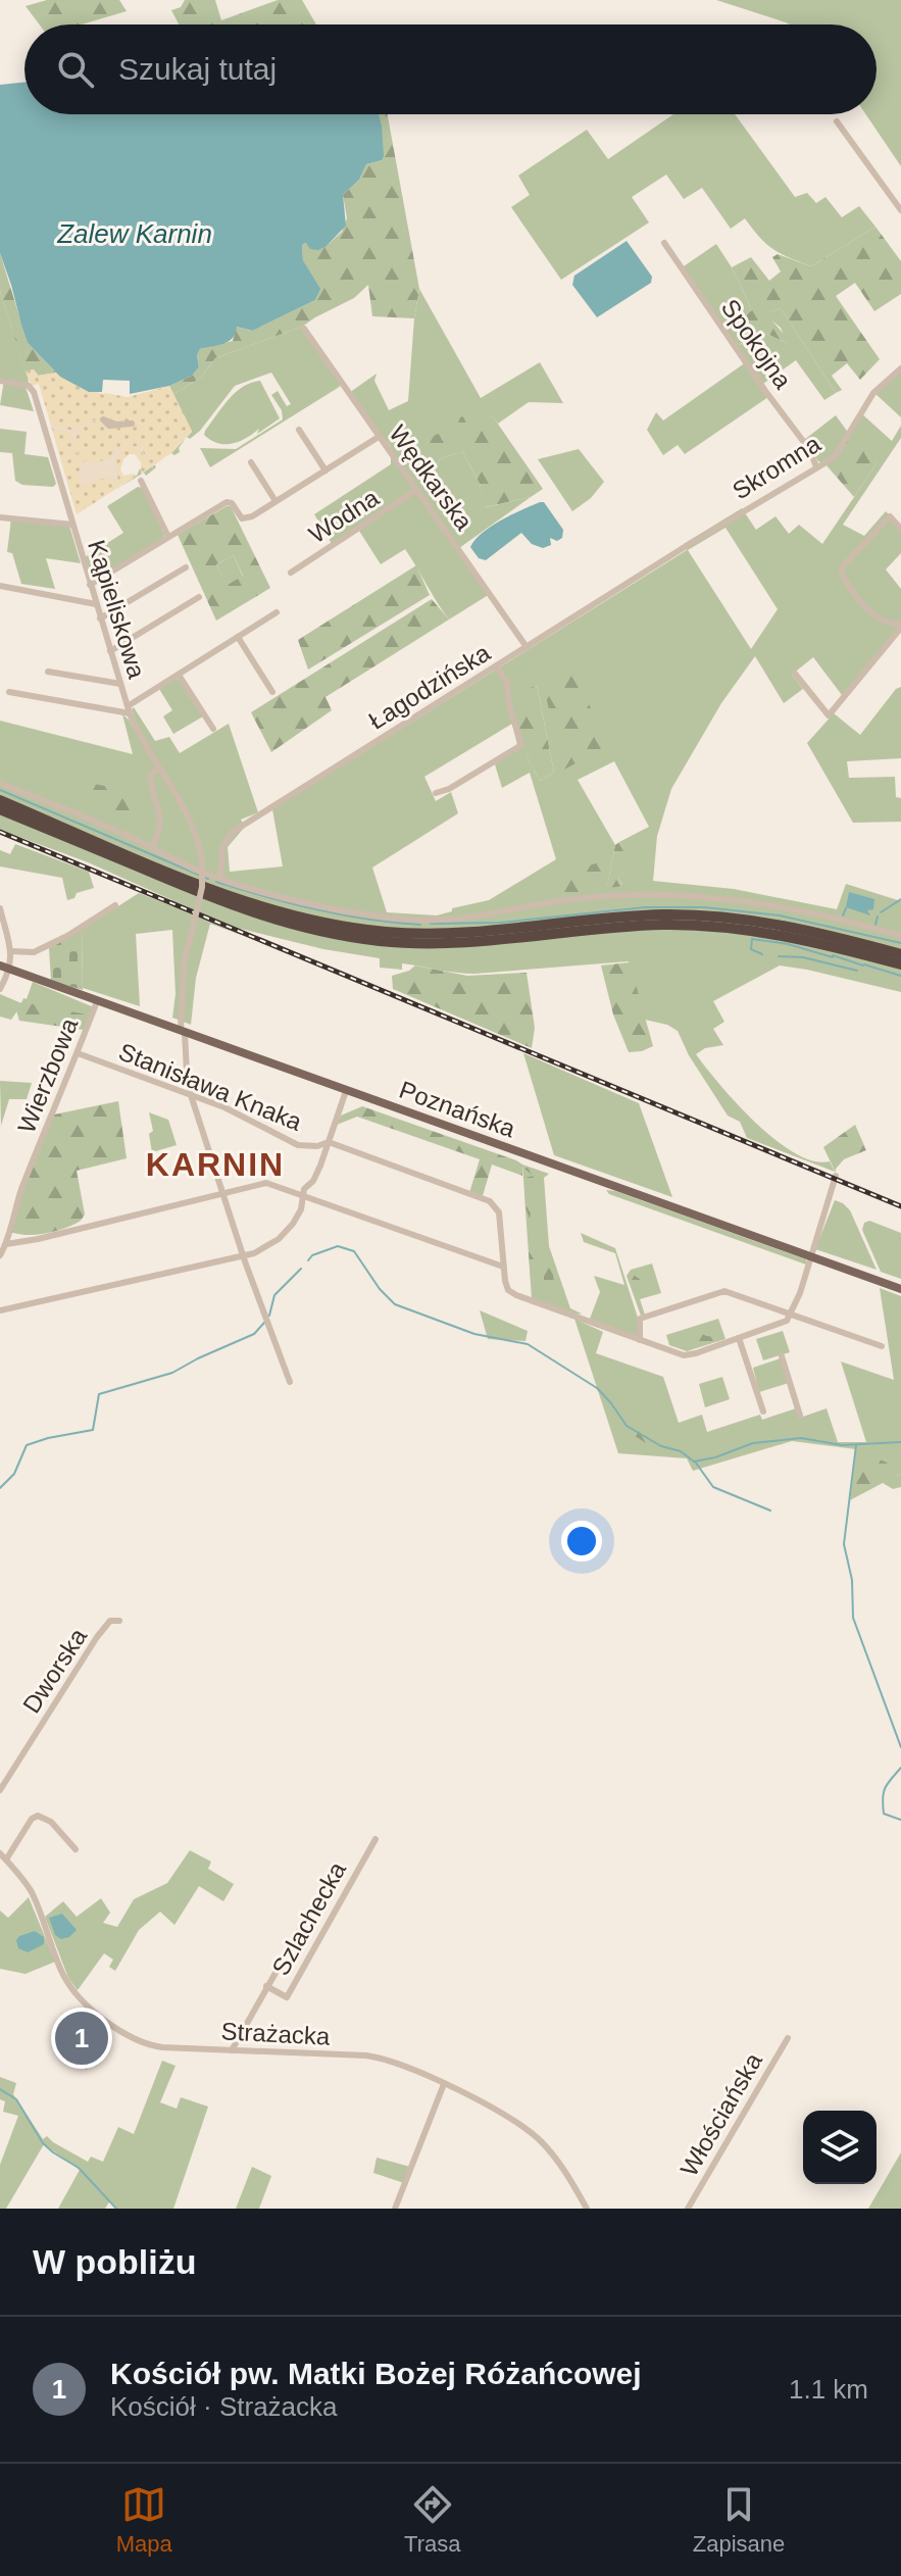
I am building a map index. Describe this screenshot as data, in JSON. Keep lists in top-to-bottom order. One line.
{"streets":{"main road":["Poznańska"],"street":["Spokojna","Skromna","Wędkarska","Wodna","Kąpieliskowa","Łagodzińska","Wierzbowa","Stanisława Knaka","Dworska","Szlachecka","Strażacka","Włościańska"]},"crossings":[["Spokojna","Skromna"],["Skromna","Łagodzińska"],["Wędkarska","Wodna"],["Wędkarska","Łagodzińska"],["Kąpieliskowa","Stanisława Knaka"],["Kąpieliskowa","Poznańska"],["Wierzbowa","Stanisława Knaka"],["Wierzbowa","Poznańska"]],"districts":["KARNIN"],"water":["Zalew Karnin"],"page":{"search":"Szukaj tutaj","pins":"1","heading":"W pobliżu","list":[{"mark":"1","name":"Kościół pw. Matki Bożej Różańcowej","note":"Kościół · Strażacka","value":"1.1 km"}],"nav":["Mapa","Trasa","Zapisane"]}}
